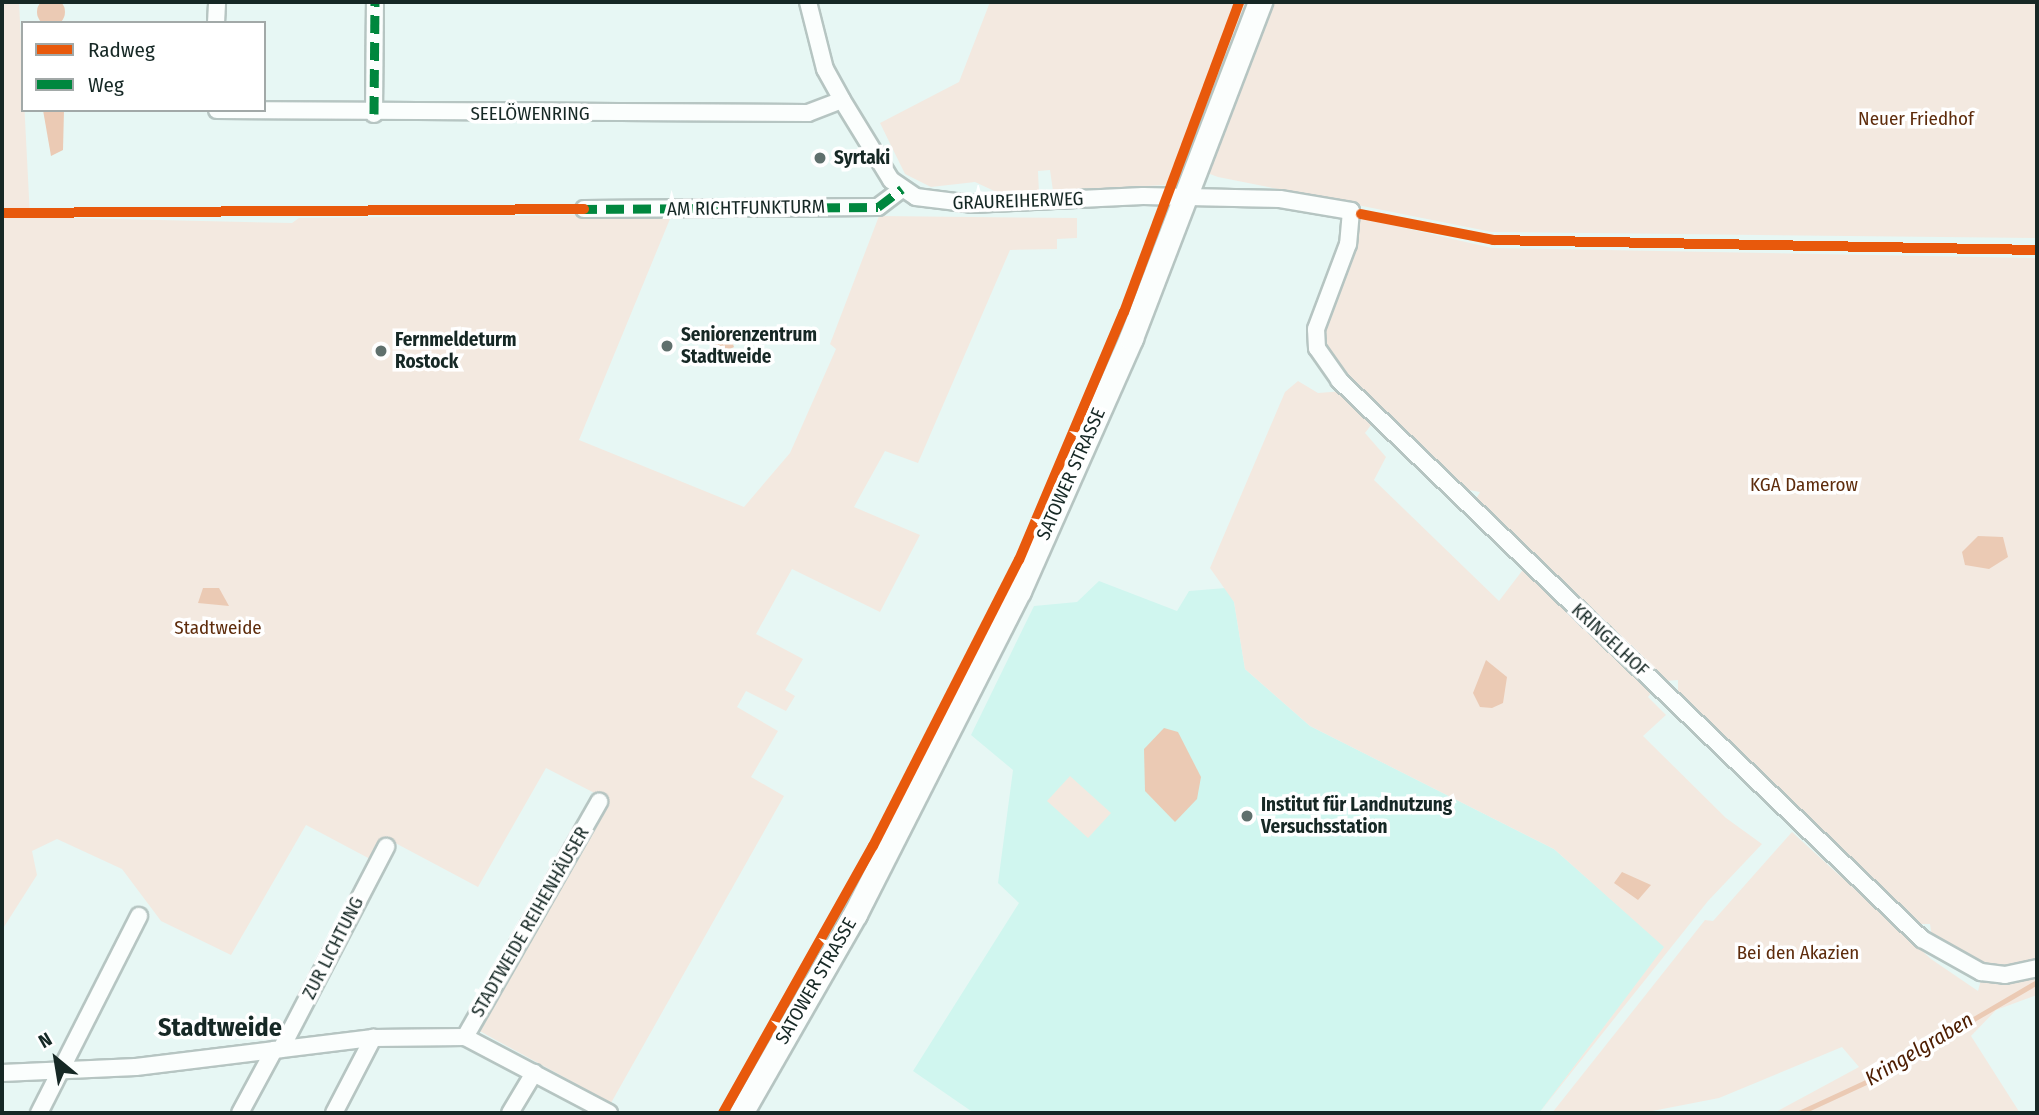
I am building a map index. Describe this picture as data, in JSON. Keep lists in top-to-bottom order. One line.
{"streets":{"main road":["SATOWER STRASSE"],"street":["SEELÖWENRING","GRAUREIHERWEG","AM RICHTFUNKTURM","KRINGELHOF","STADTWEIDE REIHENHÄUSER","ZUR LICHTUNG"]},"crossings":[["GRAUREIHERWEG","AM RICHTFUNKTURM"],["GRAUREIHERWEG","SATOWER STRASSE"],["GRAUREIHERWEG","KRINGELHOF"],["STADTWEIDE REIHENHÄUSER","ZUR LICHTUNG"]],"districts":["Stadtweide"],"water":["Kringelgraben"],"parks":["Neuer Friedhof","KGA Damerow","Stadtweide","Bei den Akazien"],"places":["Syrtaki","Seniorenzentrum Stadtweide","Fernmeldeturm Rostock","Institut für Landnutzung Versuchsstation"],"legend":["Radweg","Weg"],"north":"top left"}
